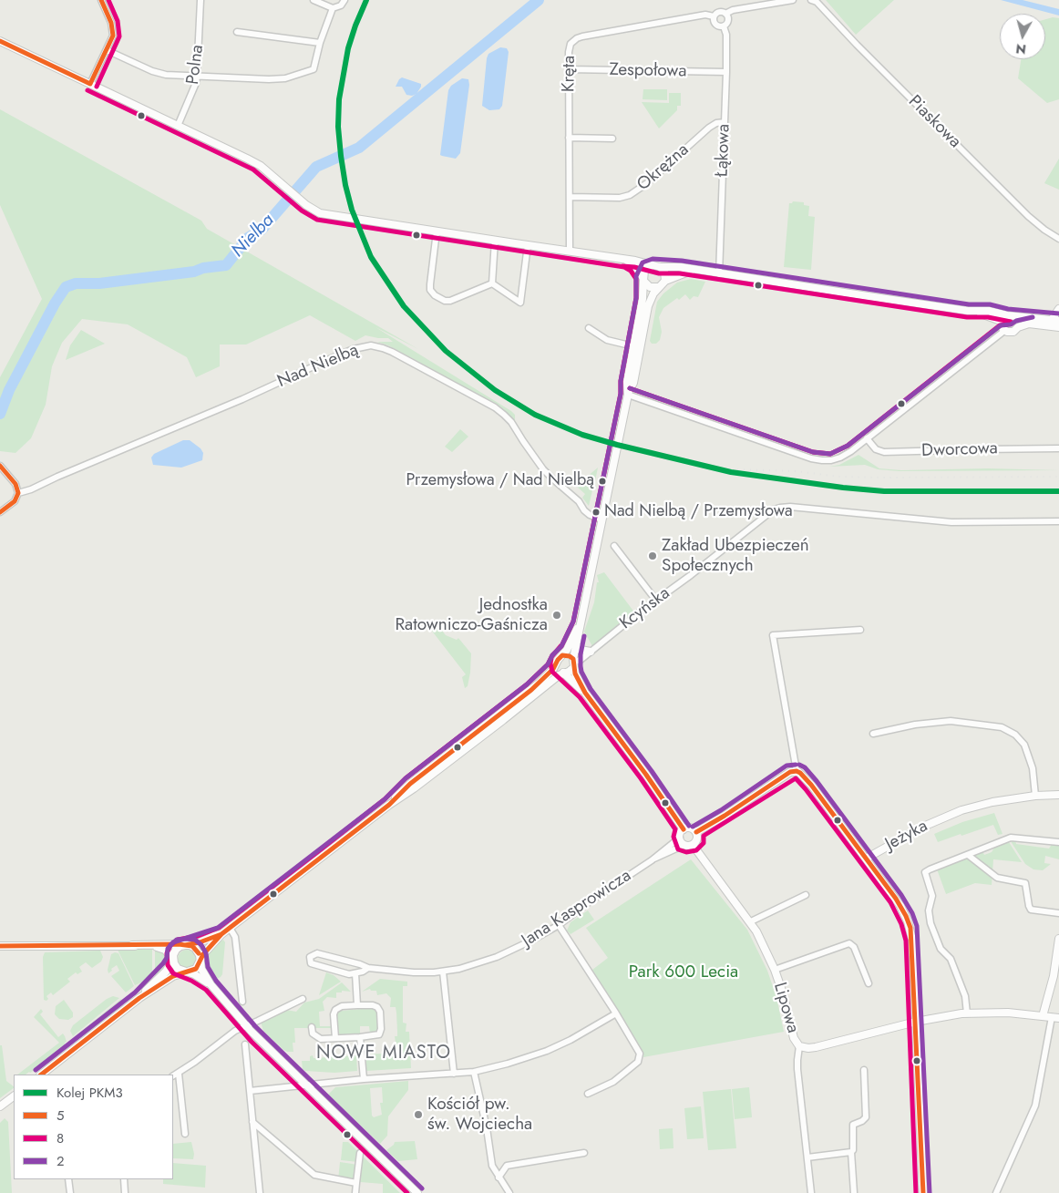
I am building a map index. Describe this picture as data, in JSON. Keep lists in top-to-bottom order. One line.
{"streets":{"street":["Polna","Zespołowa","Kręta","Piaskowa","Łąkowa","Okrężna","Nad Nielbą","Dworcowa","Kcyńska","Jeżyka","Jana Kasprowicza","Lipowa"]},"crossings":[["Zespołowa","Kręta"],["Zespołowa","Łąkowa"],["Kręta","Łąkowa"],["Kręta","Okrężna"],["Łąkowa","Okrężna"],["Jana Kasprowicza","Lipowa"]],"districts":["NOWE MIASTO"],"water":["Nielba"],"parks":["Park 600 Lecia"],"places":["Przemysłowa / Nad Nielbą","Nad Nielbą / Przemysłowa","Zakład Ubezpieczeń Społecznych","Jednostka Ratowniczo-Gaśnicza","Kościół pw. św. Wojciecha"],"lines":["rail line PKM3","transit line 5","transit line 8","transit line 2"],"legend":["Kolej PKM3","5","8","2"],"north":"bottom"}
